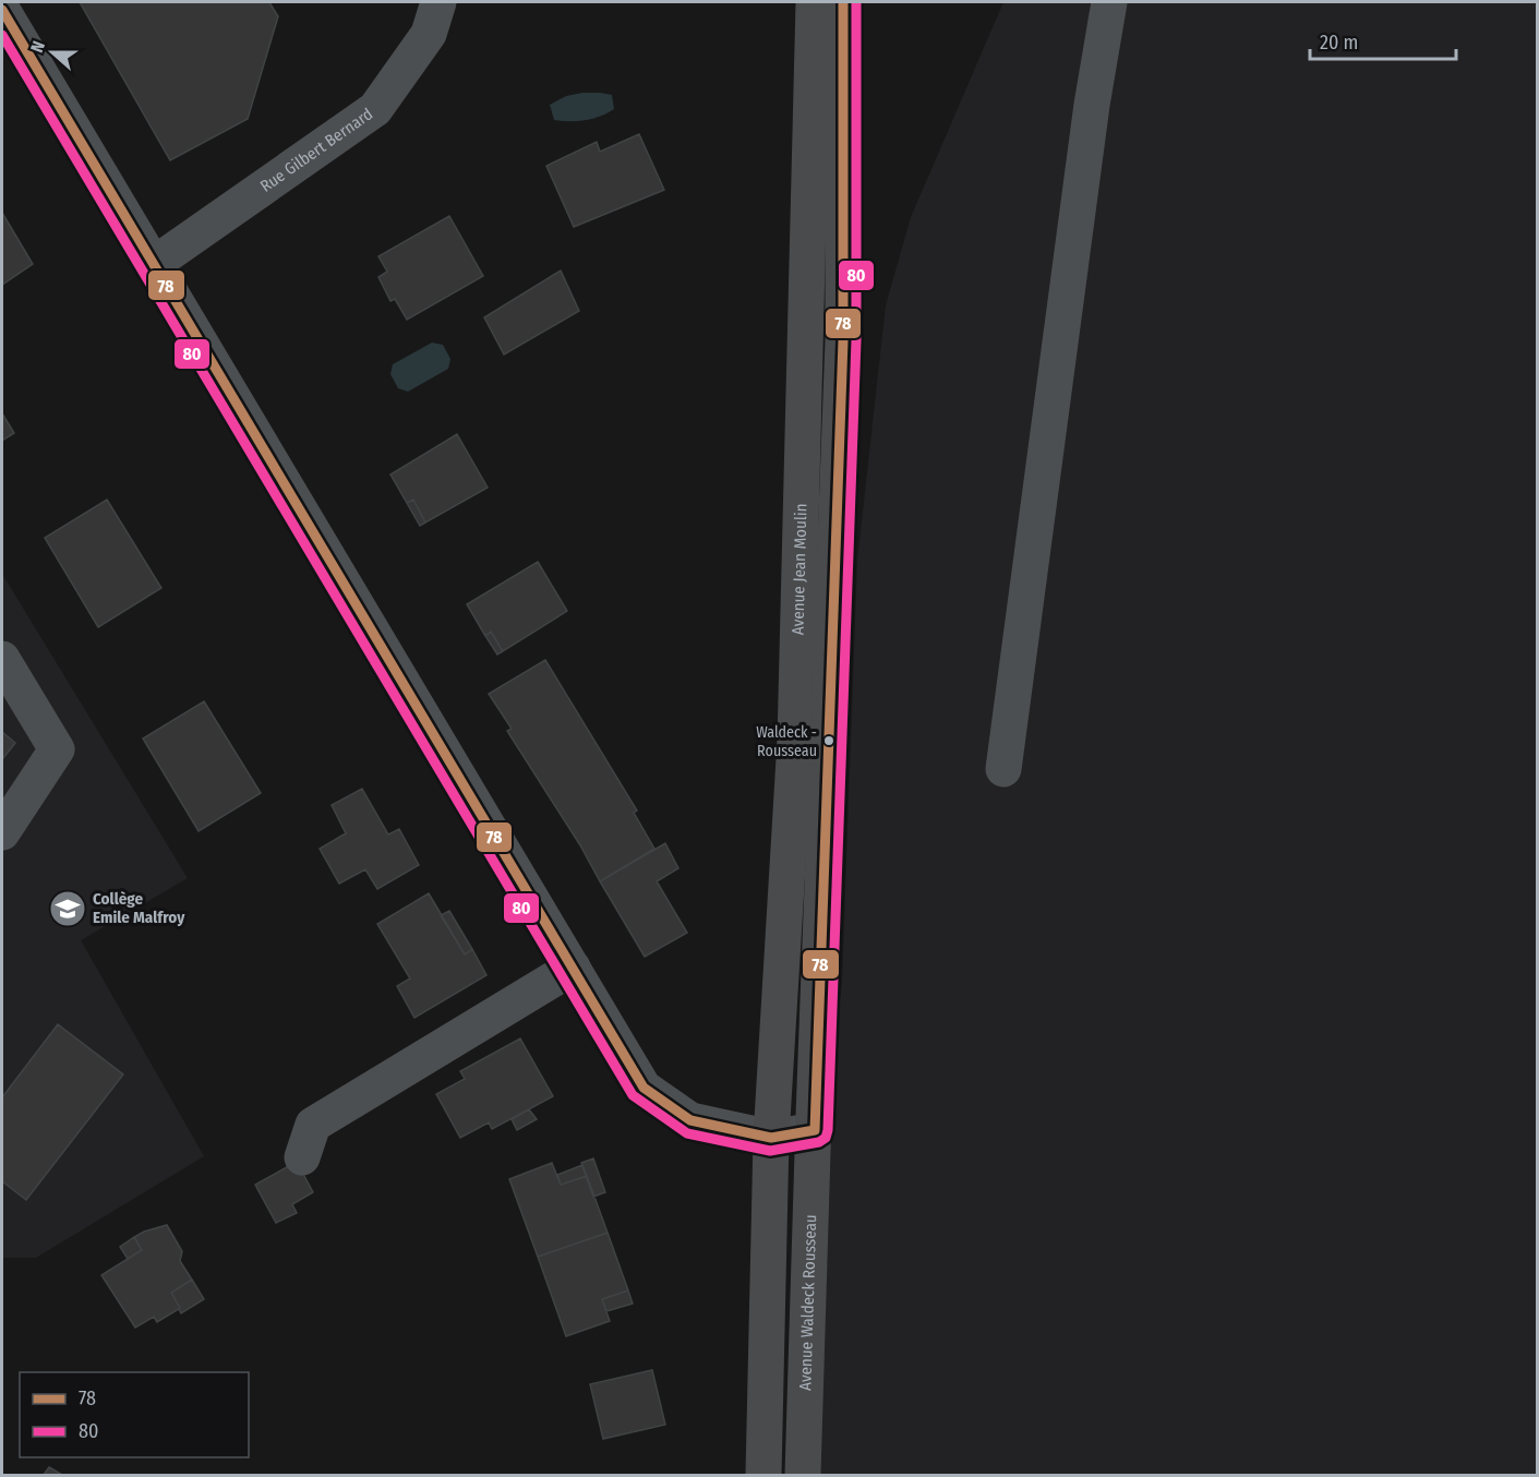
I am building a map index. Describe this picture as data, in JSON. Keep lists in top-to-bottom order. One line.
{"streets":{"main road":["Avenue Jean Moulin","Avenue Waldeck Rousseau"],"street":["Rue Gilbert Bernard"]},"crossings":[["Avenue Jean Moulin","Avenue Waldeck Rousseau"]],"places":{"other":["Waldeck - Rousseau"],"school or university":["Collège Emile Malfroy"]},"lines":["transit line 78","transit line 80"],"legend":["78","80"],"scale_bar":"20 m","north":"left"}
